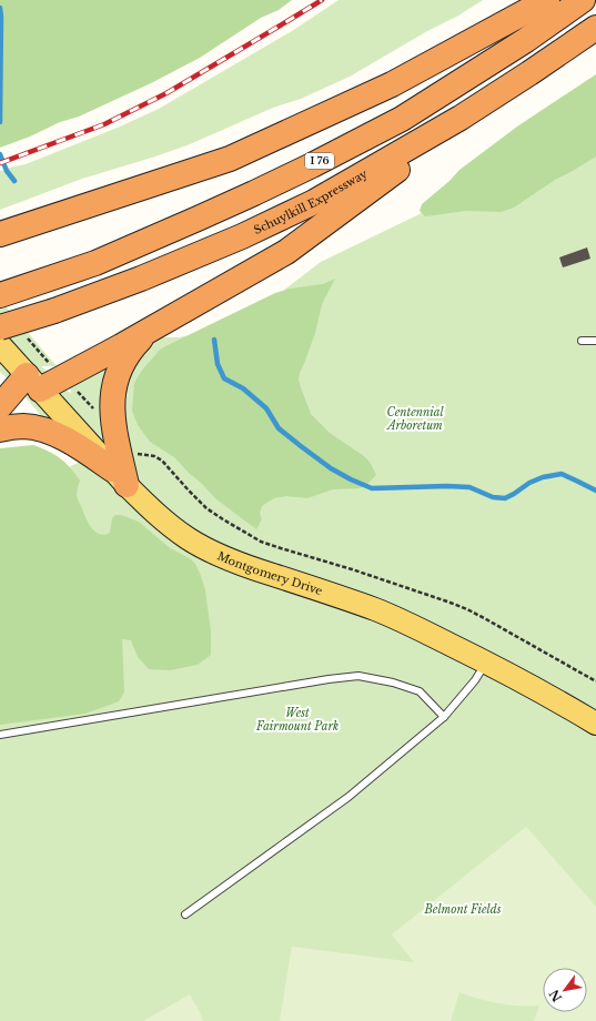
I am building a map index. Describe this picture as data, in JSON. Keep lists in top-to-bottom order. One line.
{"streets":{"highway":["I 76","Schuylkill Expressway"],"main road":["Montgomery Drive"]},"parks":["Centennial Arboretum","West Fairmount Park","Belmont Fields"],"north":"bottom left"}
